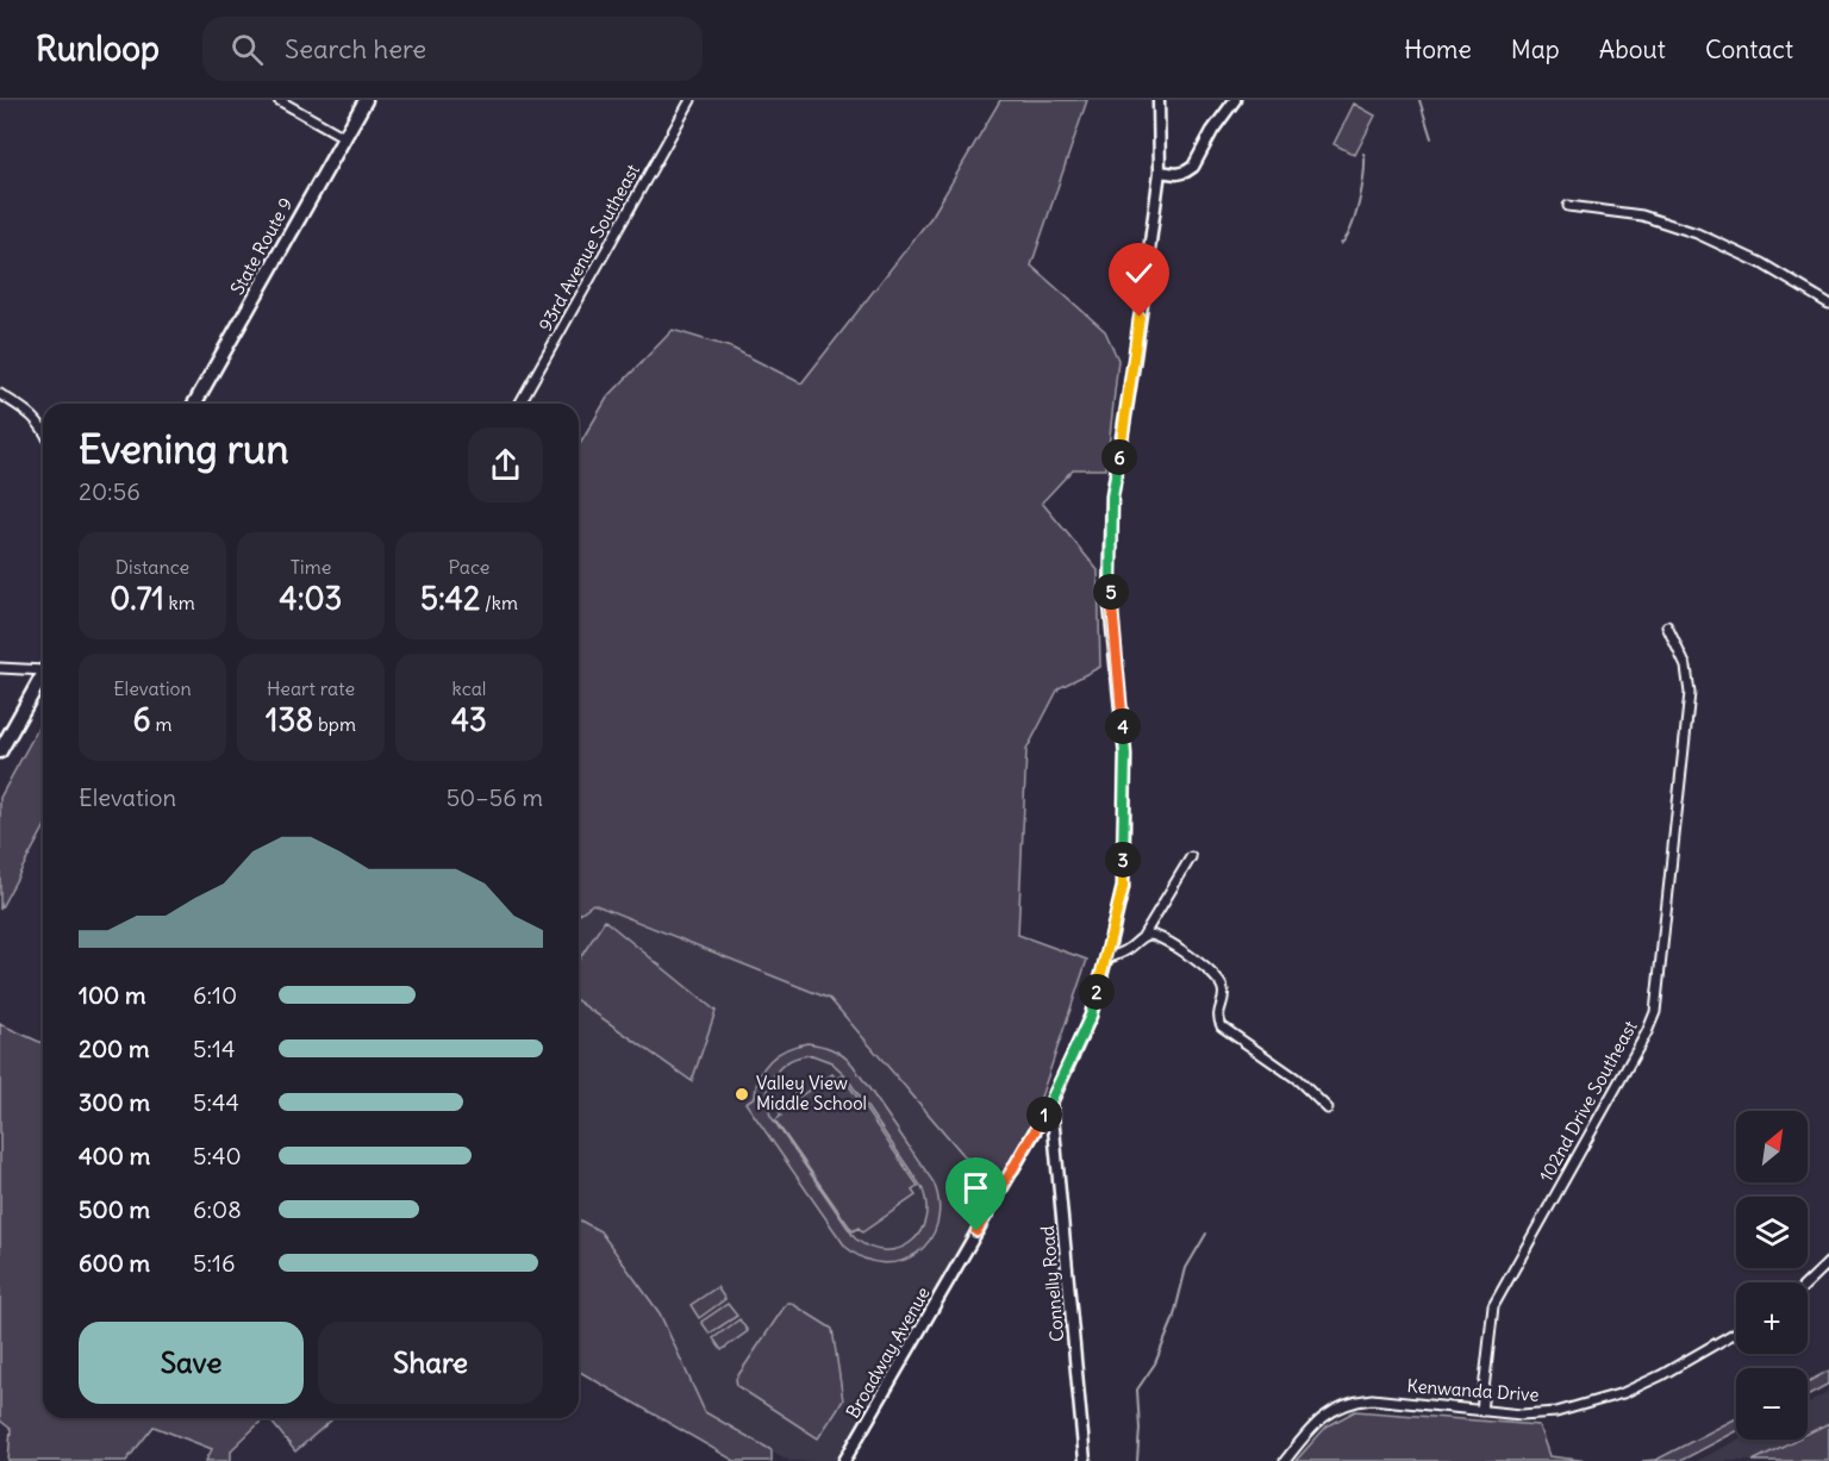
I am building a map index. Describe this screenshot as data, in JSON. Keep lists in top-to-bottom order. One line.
{"streets":{"main road":["State Route 9"],"street":["93rd Avenue Southeast","102nd Drive Southeast","Connelly Road","Broadway Avenue","Kenwanda Drive"]},"crossings":[["102nd Drive Southeast","Kenwanda Drive"],["Connelly Road","Broadway Avenue"]],"places":["Valley View Middle School"],"north":"top right","page":{"header":"Runloop","search":"Search here","nav":["Home","Map","About","Contact"],"heading":["Evening run","20:56"],"pins":["6","5","4","3","2","1"],"stats":[["Distance","0.71 km"],["Time","4:03"],["Pace","5:42 /km"],["Elevation","6 m"],["Heart rate","138 bpm"],["kcal","43"]],"chart":["Elevation","50–56 m"],"list":[{"name":"100 m","note":"6:10"},{"name":"200 m","note":"5:14"},{"name":"300 m","note":"5:44"},{"name":"400 m","note":"5:40"},{"name":"500 m","note":"6:08"},{"name":"600 m","note":"5:16"}],"map_buttons":["+","−"],"buttons":["Save","Share"]}}
